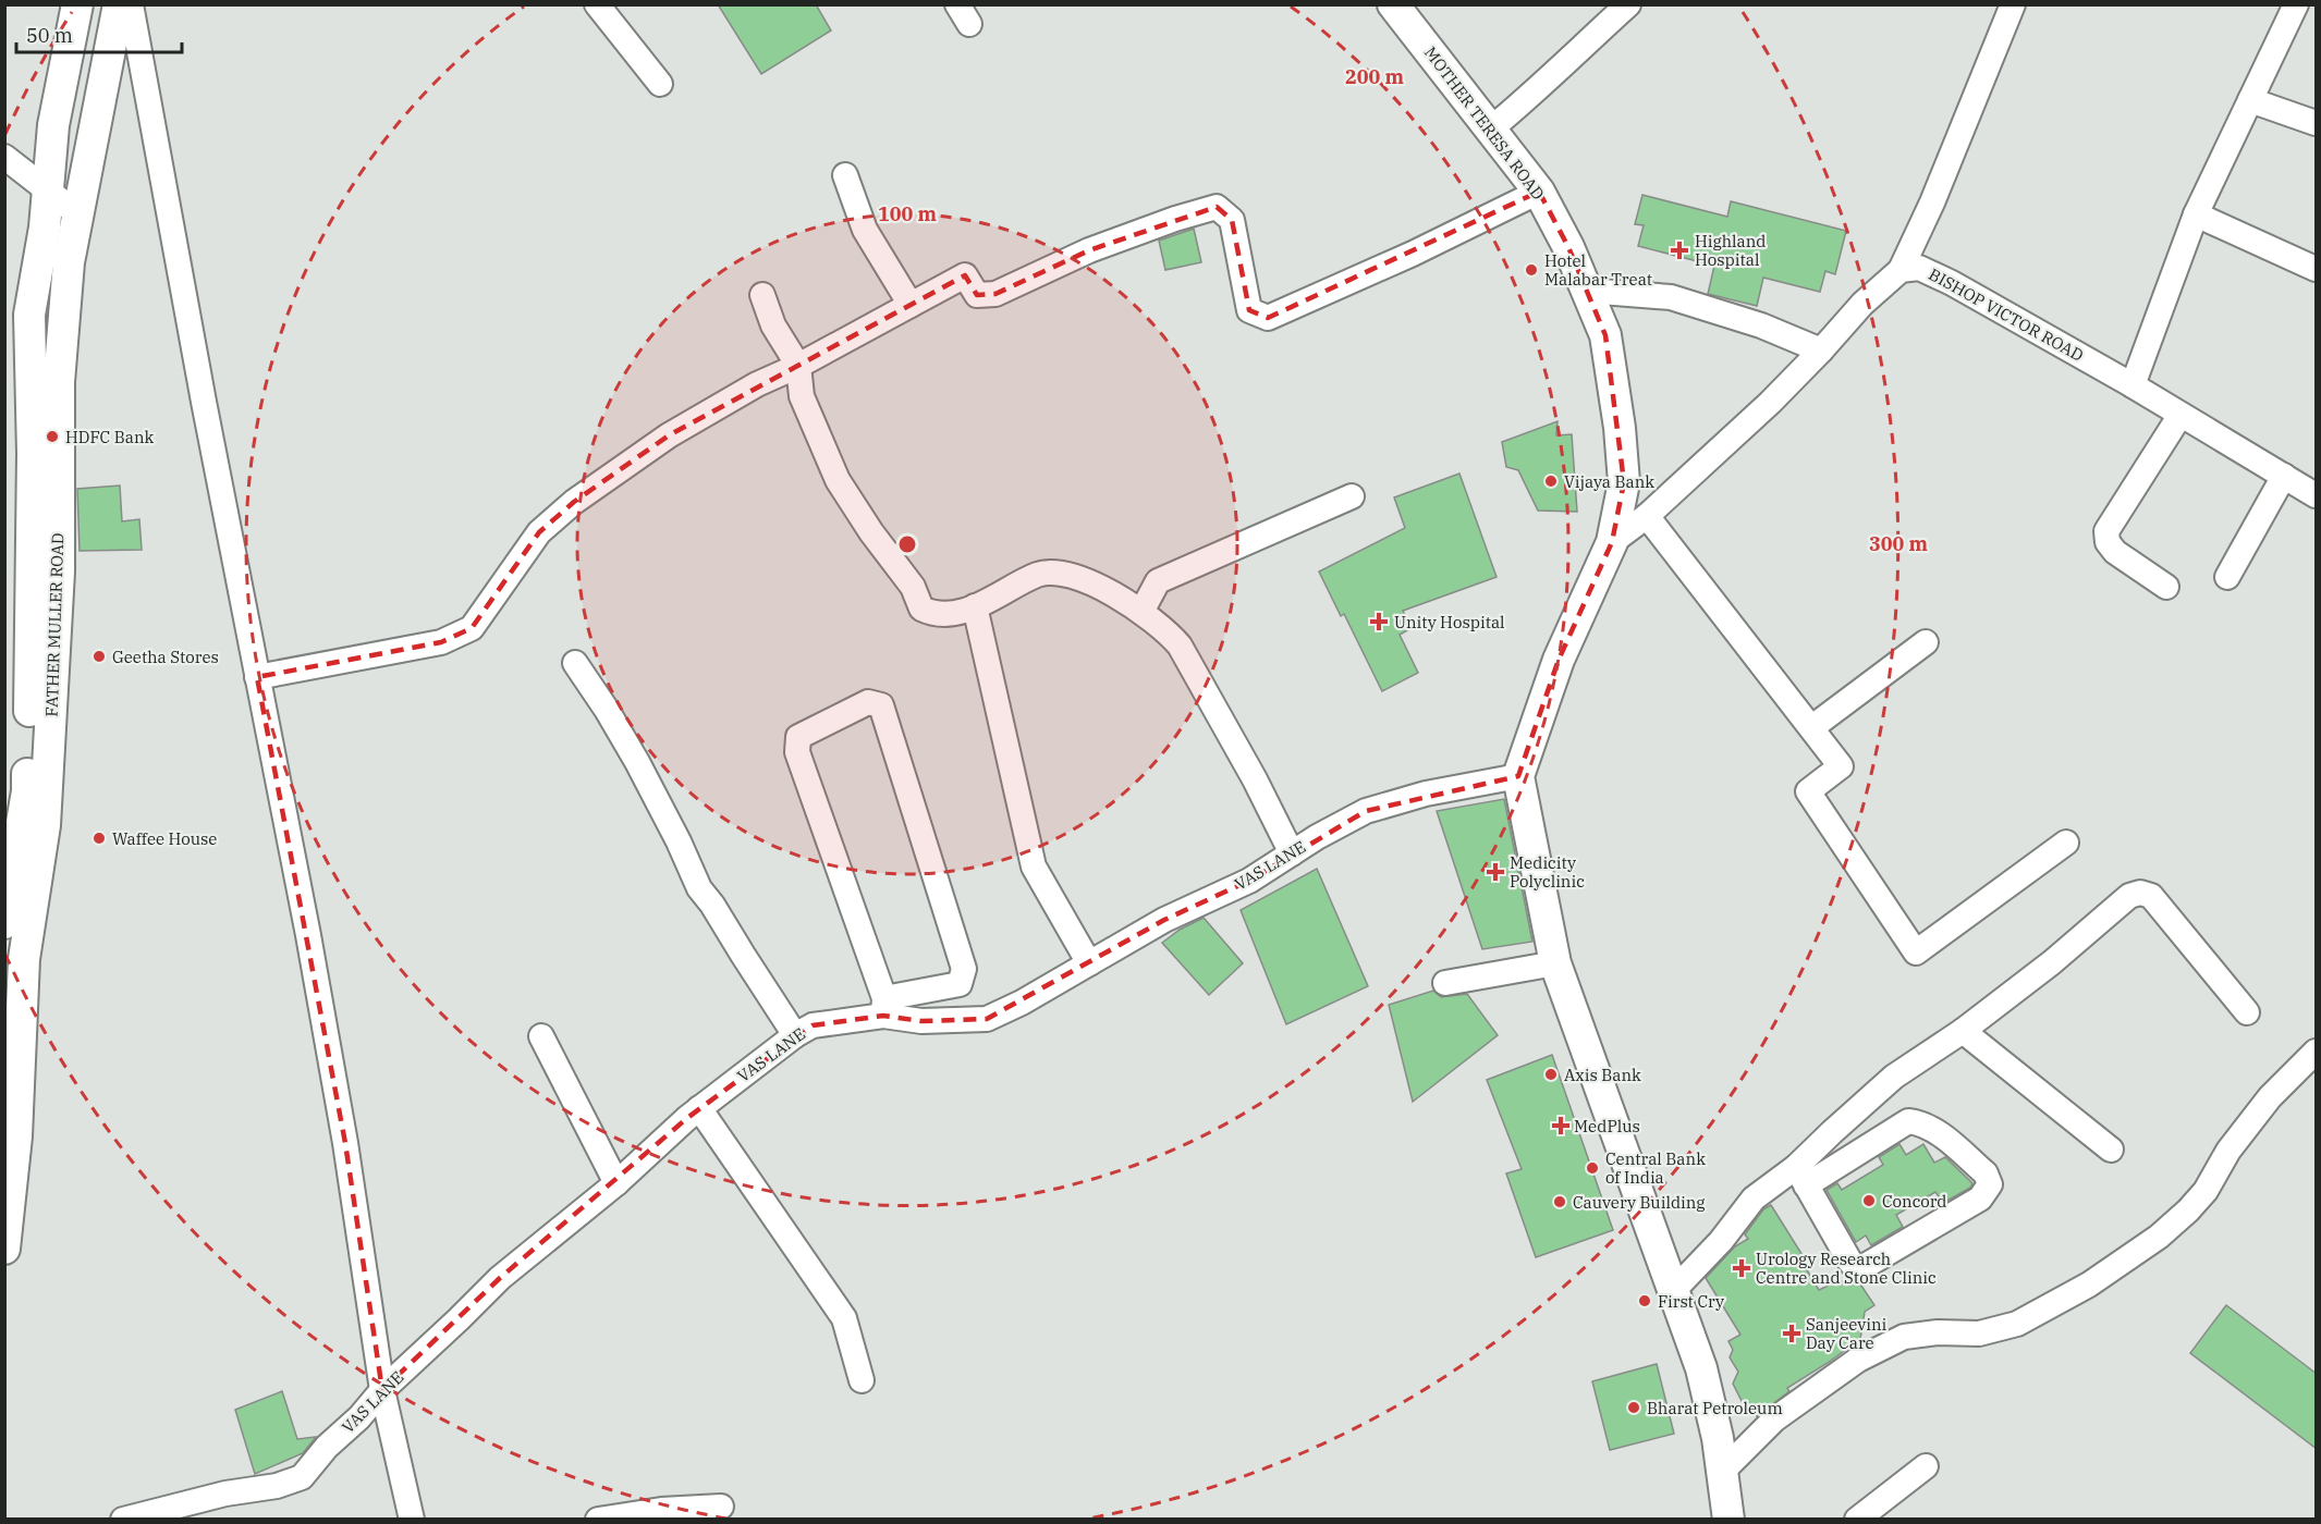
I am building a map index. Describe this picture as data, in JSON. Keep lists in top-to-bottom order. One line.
{"streets":{"main road":["MOTHER TERESA ROAD","FATHER MULLER ROAD"],"street":["BISHOP VICTOR ROAD","VAS LANE"]},"crossings":[["MOTHER TERESA ROAD","VAS LANE"]],"places":{"health":["Highland Hospital","Unity Hospital","Medicity Polyclinic","MedPlus","Urology Research Centre and Stone Clinic","Sanjeevini Day Care"],"other":["Hotel Malabar Treat","HDFC Bank","Vijaya Bank","Geetha Stores","Waffee House","Axis Bank","Central Bank of India","Concord","Cauvery Building","First Cry","Bharat Petroleum"]},"scale_bar":"50 m","rings":["200 m","100 m","300 m"]}
